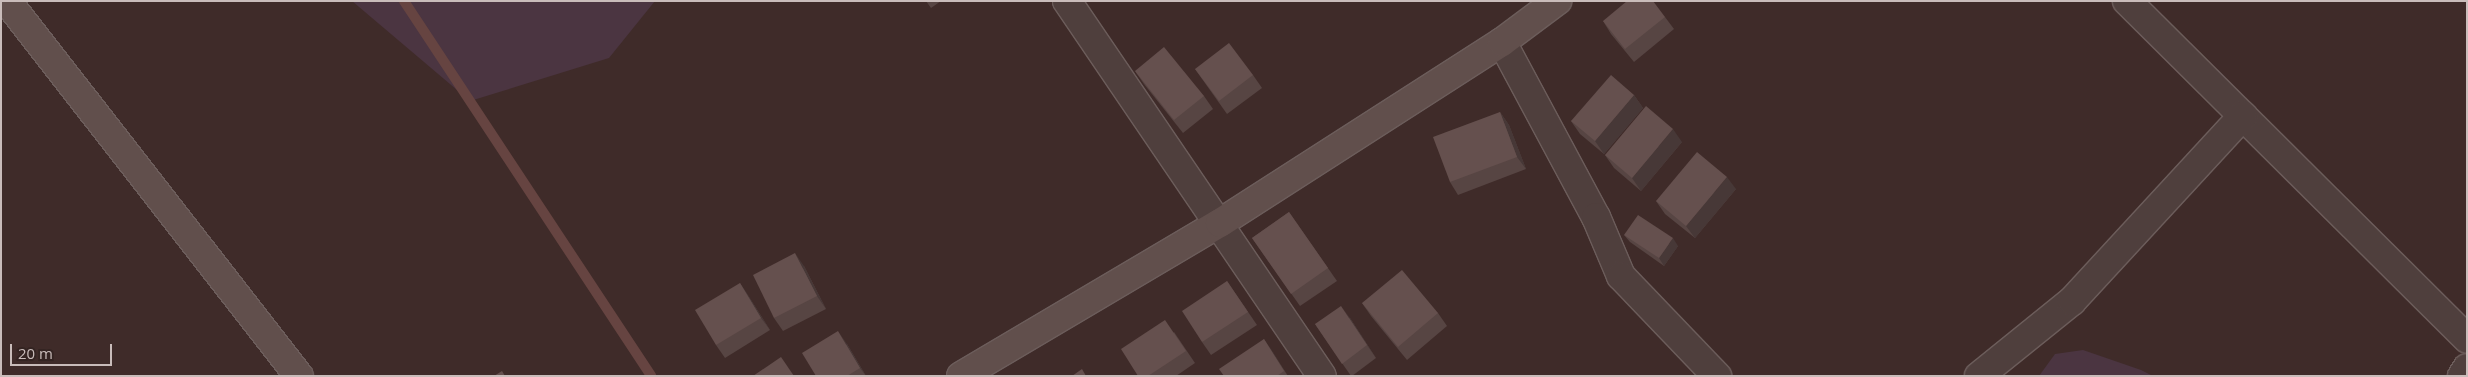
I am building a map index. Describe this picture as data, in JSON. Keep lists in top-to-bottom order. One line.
{"scale_bar":"20 m"}
